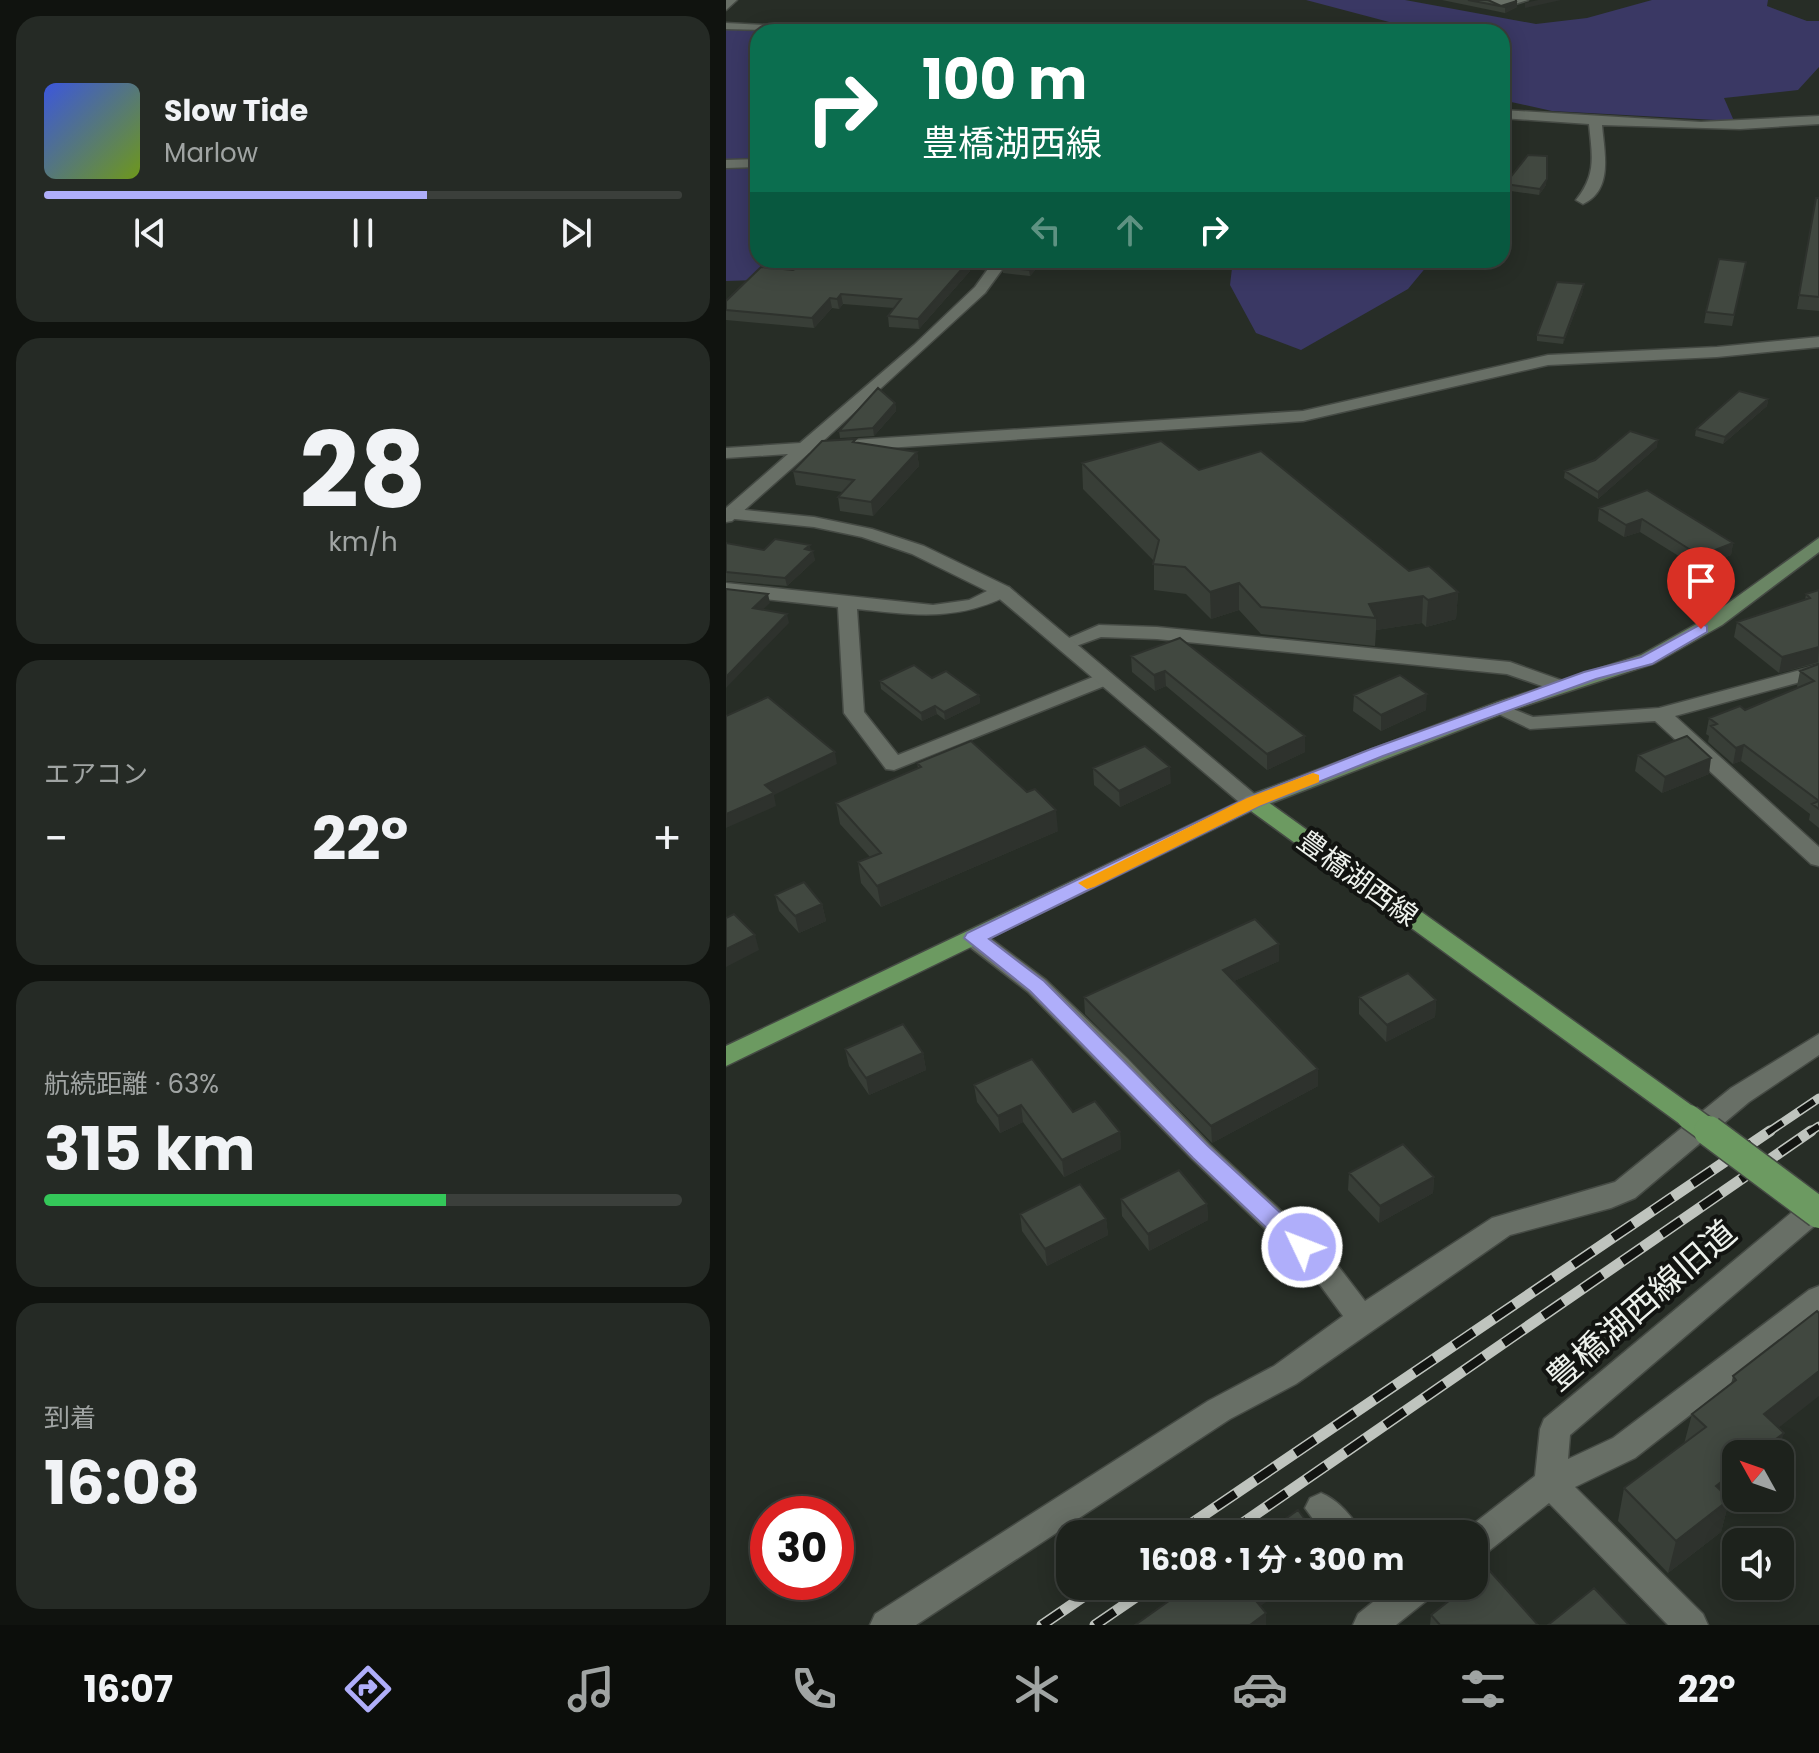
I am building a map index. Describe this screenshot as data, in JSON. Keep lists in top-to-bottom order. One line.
{"streets":{"main road":["豊橋湖西線"],"street":["豊橋湖西線旧道"]},"north":"top left","page":{"turn":["100 m","豊橋湖西線"],"song":["Slow Tide","Marlow"],"tile":[["28","km/h"],"エアコン",["航続距離 · 63%","315 km"],["到着","16:08"]],"heat":["−","22°","+"],"limit":"30","trip":"16:08 · 1 分 · 300 m","tabs":["16:07","22°"]}}
